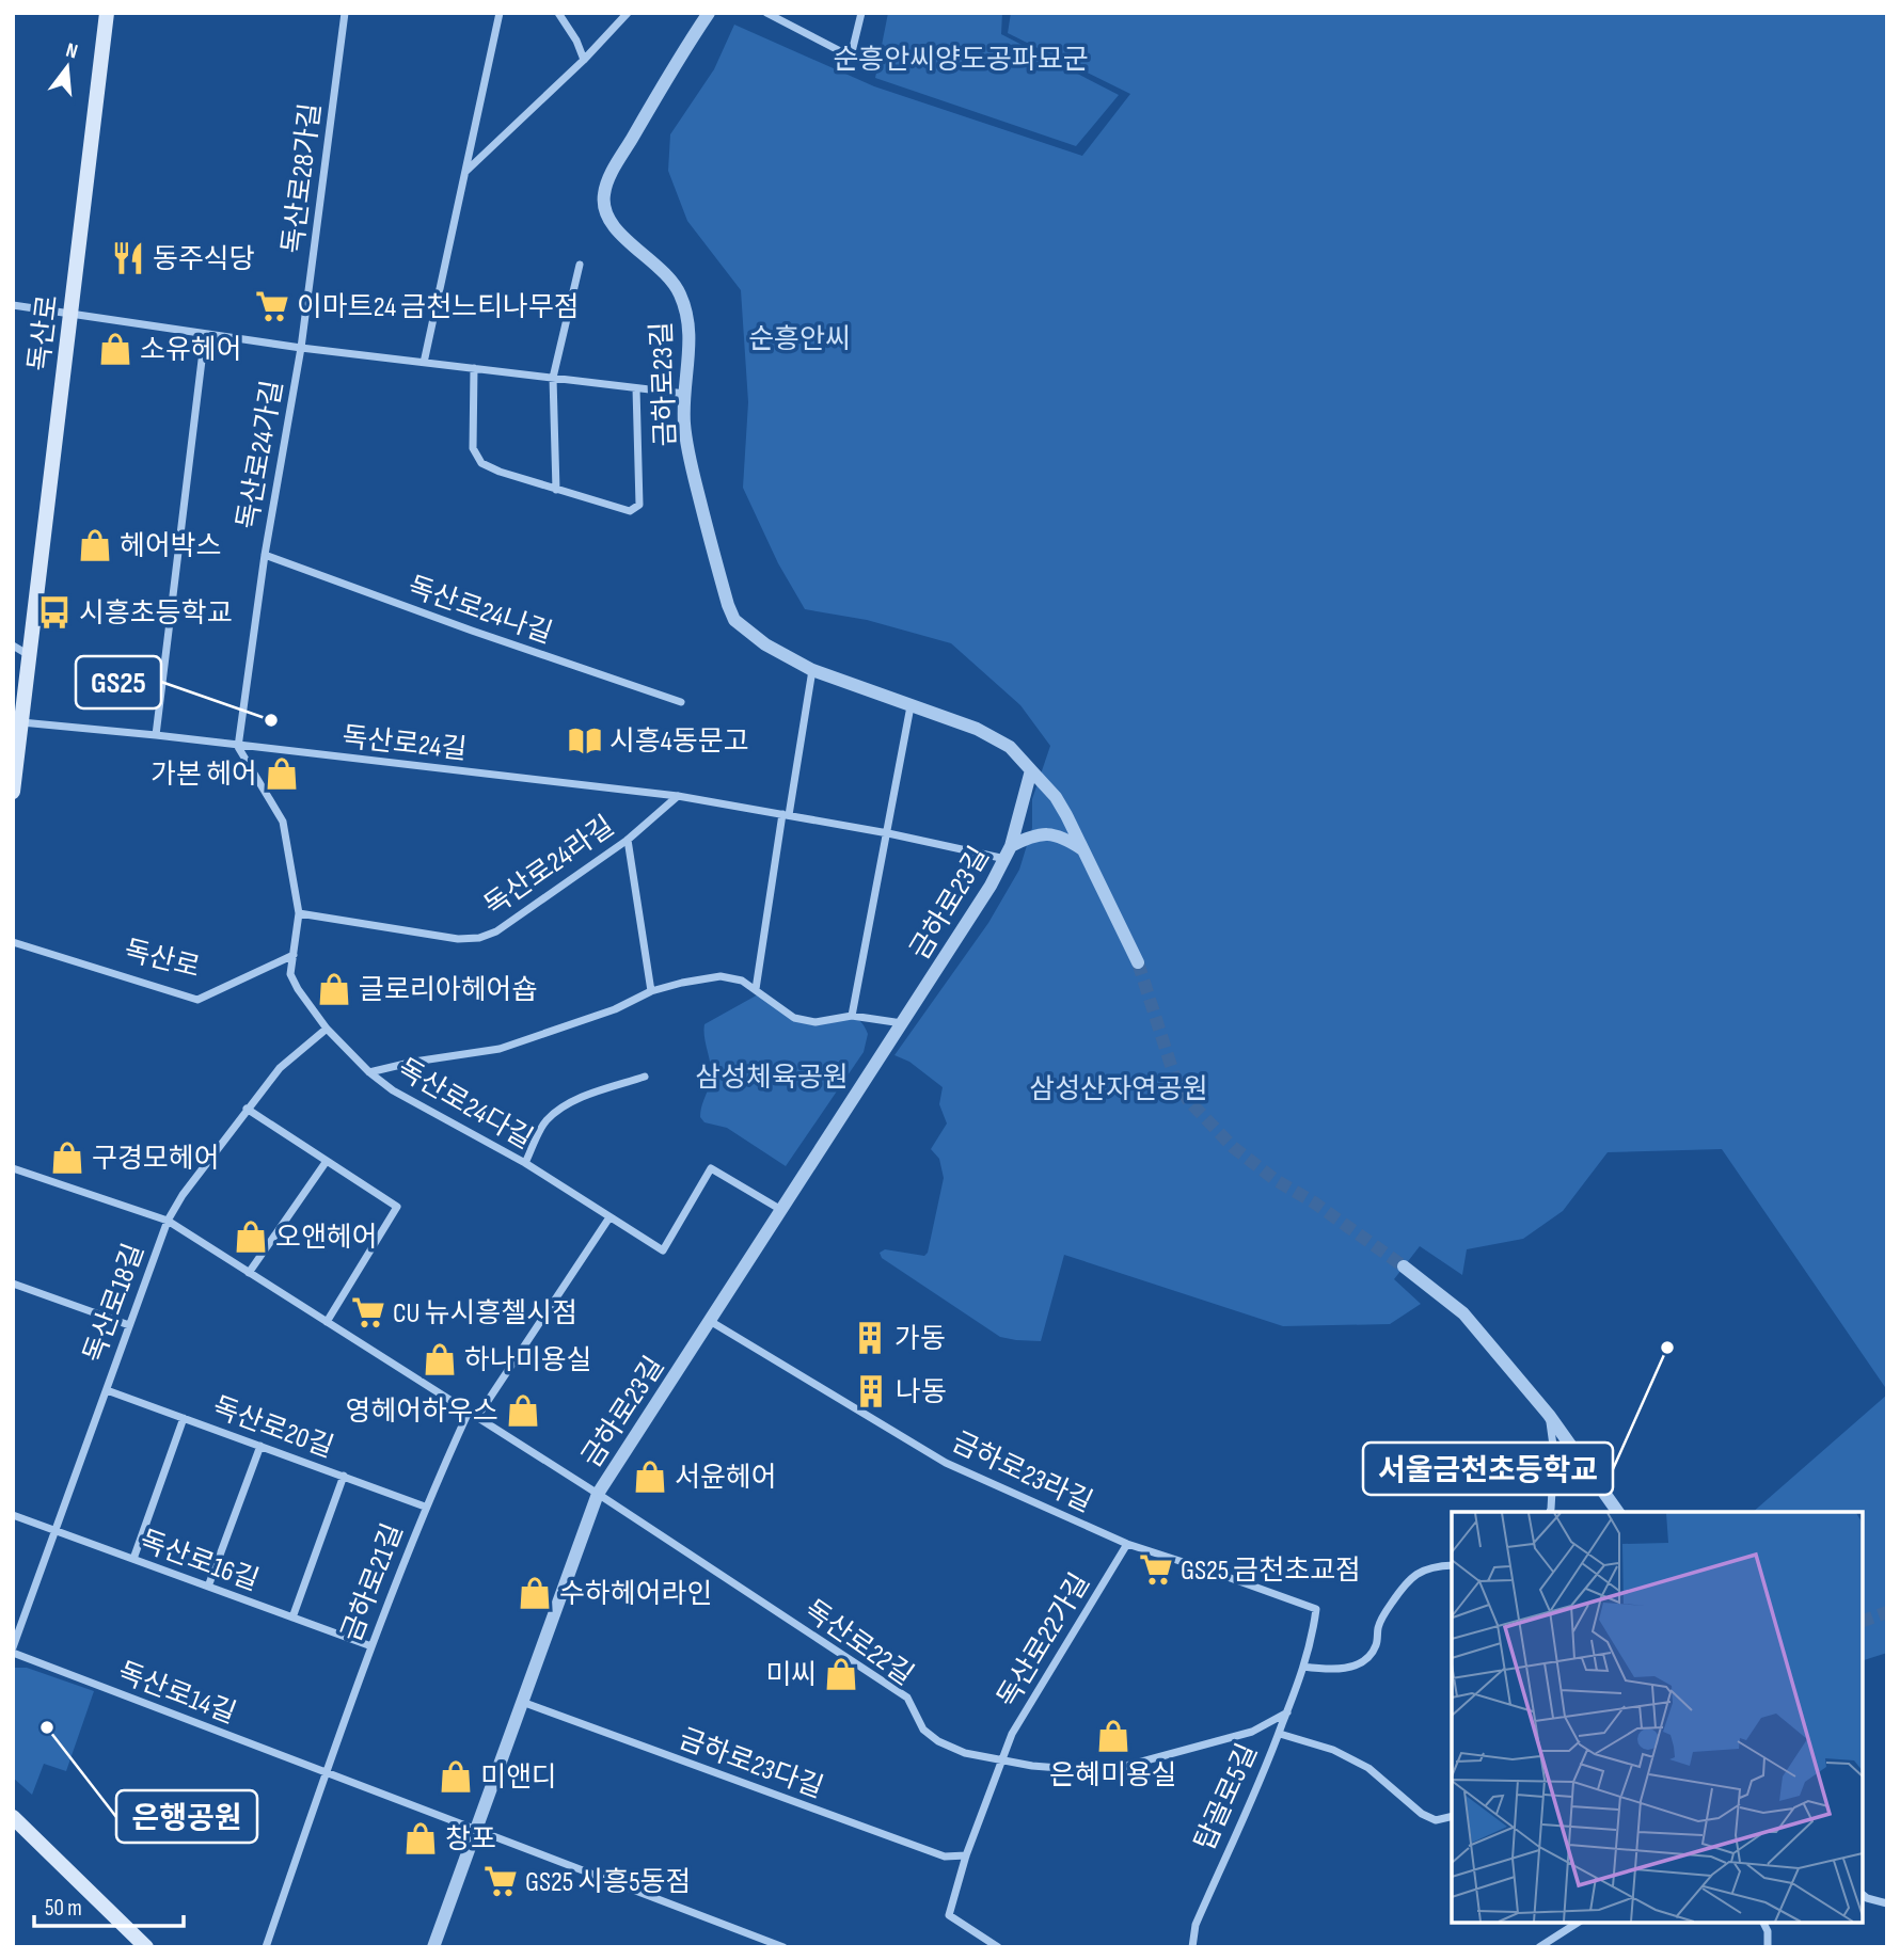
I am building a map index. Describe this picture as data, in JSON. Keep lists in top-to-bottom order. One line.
{"streets":{"main road":["독산로"],"street":["독산로28가길","금하로23길","독산로24가길","독산로24나길","독산로24길","독산로24라길","독산로24다길","독산로18길","독산로20길","금하로23라길","독산로16길","금하로21길","독산로22가길","독산로22길","독산로14길","금하로23다길","탑골로5길"]},"crossings":[["독산로28가길","독산로24가길"],["독산로","독산로24길"],["독산로","독산로24다길"],["금하로23길","독산로24길"],["금하로23길","독산로24다길"],["금하로23길","금하로23라길"],["금하로23길","독산로22길"],["금하로23길","금하로23다길"],["독산로24가길","독산로24나길"],["독산로24가길","독산로24길"],["독산로24가길","독산로24다길"],["독산로24길","독산로24라길"],["독산로24길","독산로24다길"],["독산로24라길","독산로24다길"],["독산로24다길","독산로18길"],["독산로18길","독산로20길"],["독산로18길","독산로16길"],["독산로18길","독산로22길"],["독산로18길","독산로14길"],["독산로20길","금하로21길"],["금하로23라길","독산로22가길"],["금하로23라길","탑골로5길"],["독산로16길","금하로21길"],["금하로21길","독산로22길"],["금하로21길","독산로14길"],["독산로22가길","독산로22길"],["독산로22가길","금하로23다길"],["독산로22가길","탑골로5길"],["독산로22길","탑골로5길"]],"parks":["순흥안씨양도공파묘군","순흥안씨","삼성체육공원","삼성산자연공원"],"places":{"restaurant":["동주식당"],"supermarket":["이마트24 금천느티나무점","CU 뉴시흥첼시점","GS25 금천초교점","GS25 시흥5동점"],"shop":["소유헤어","헤어박스","가본 헤어","글로리아헤어숍","구경모헤어","오앤헤어","하나미용실","영헤어하우스","서윤헤어","수하헤어라인","미씨","은혜미용실","미앤디","창포"],"bus stop":["시흥초등학교"],"other":["GS25","서울금천초등학교","은행공원"],"library":["시흥4동문고"],"building":["가동","나동"]},"scale_bar":"50 m","north":"top"}
